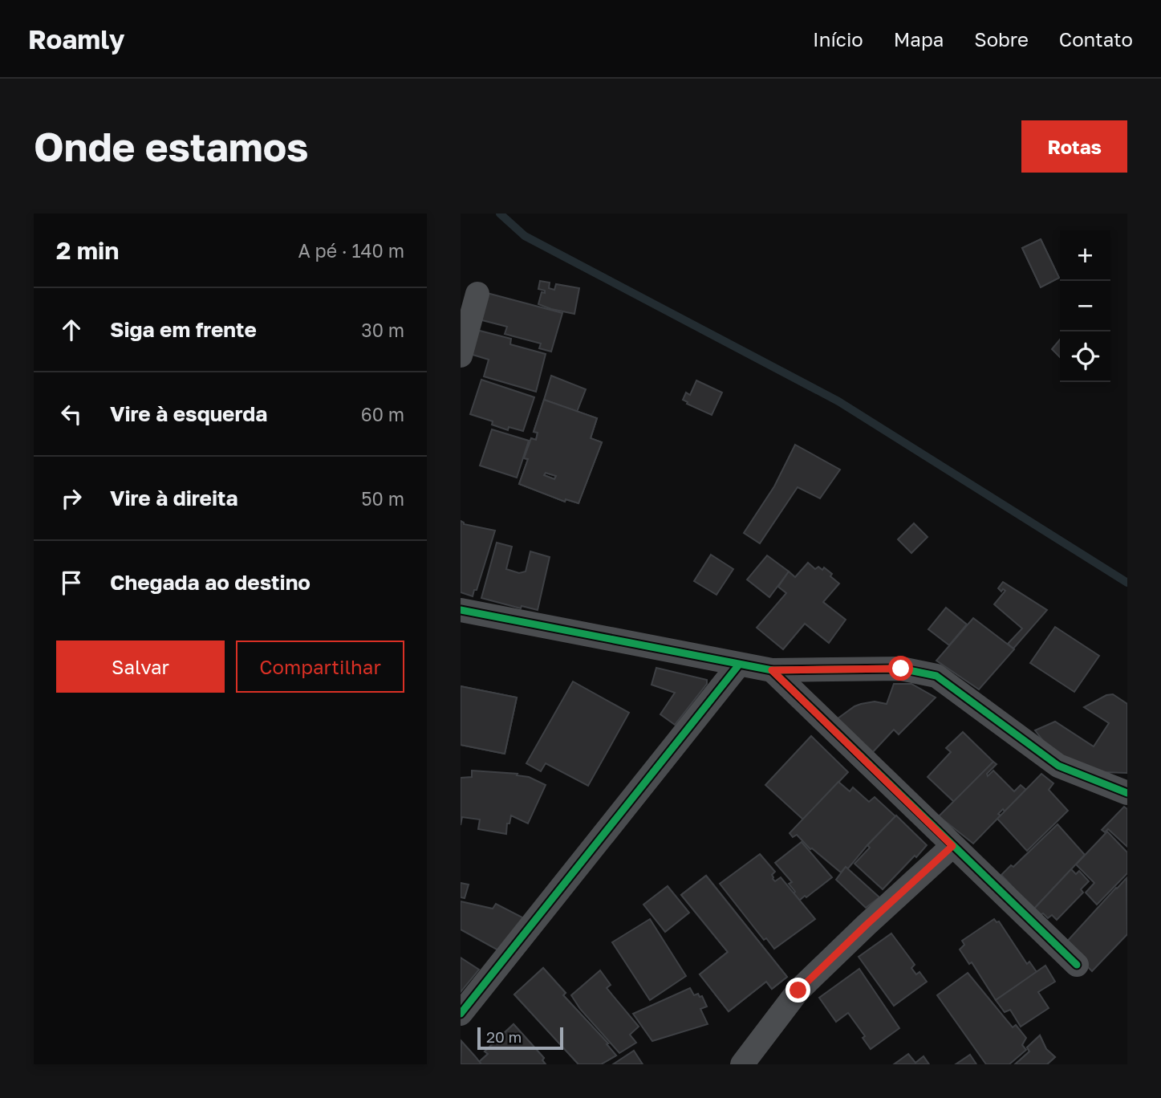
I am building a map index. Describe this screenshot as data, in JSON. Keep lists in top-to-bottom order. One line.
{"scale_bar":"20 m","page":{"header":"Roamly","nav":["Início","Mapa","Sobre","Contato"],"buttons":["Rotas",["Salvar","Compartilhar"]],"title":"Onde estamos","heading":["2 min","A pé · 140 m"],"map_buttons":["+","−"],"list":[["Siga em frente","30 m"],["Vire à esquerda","60 m"],["Vire à direita","50 m"],"Chegada ao destino"],"scale":"20 m"}}
